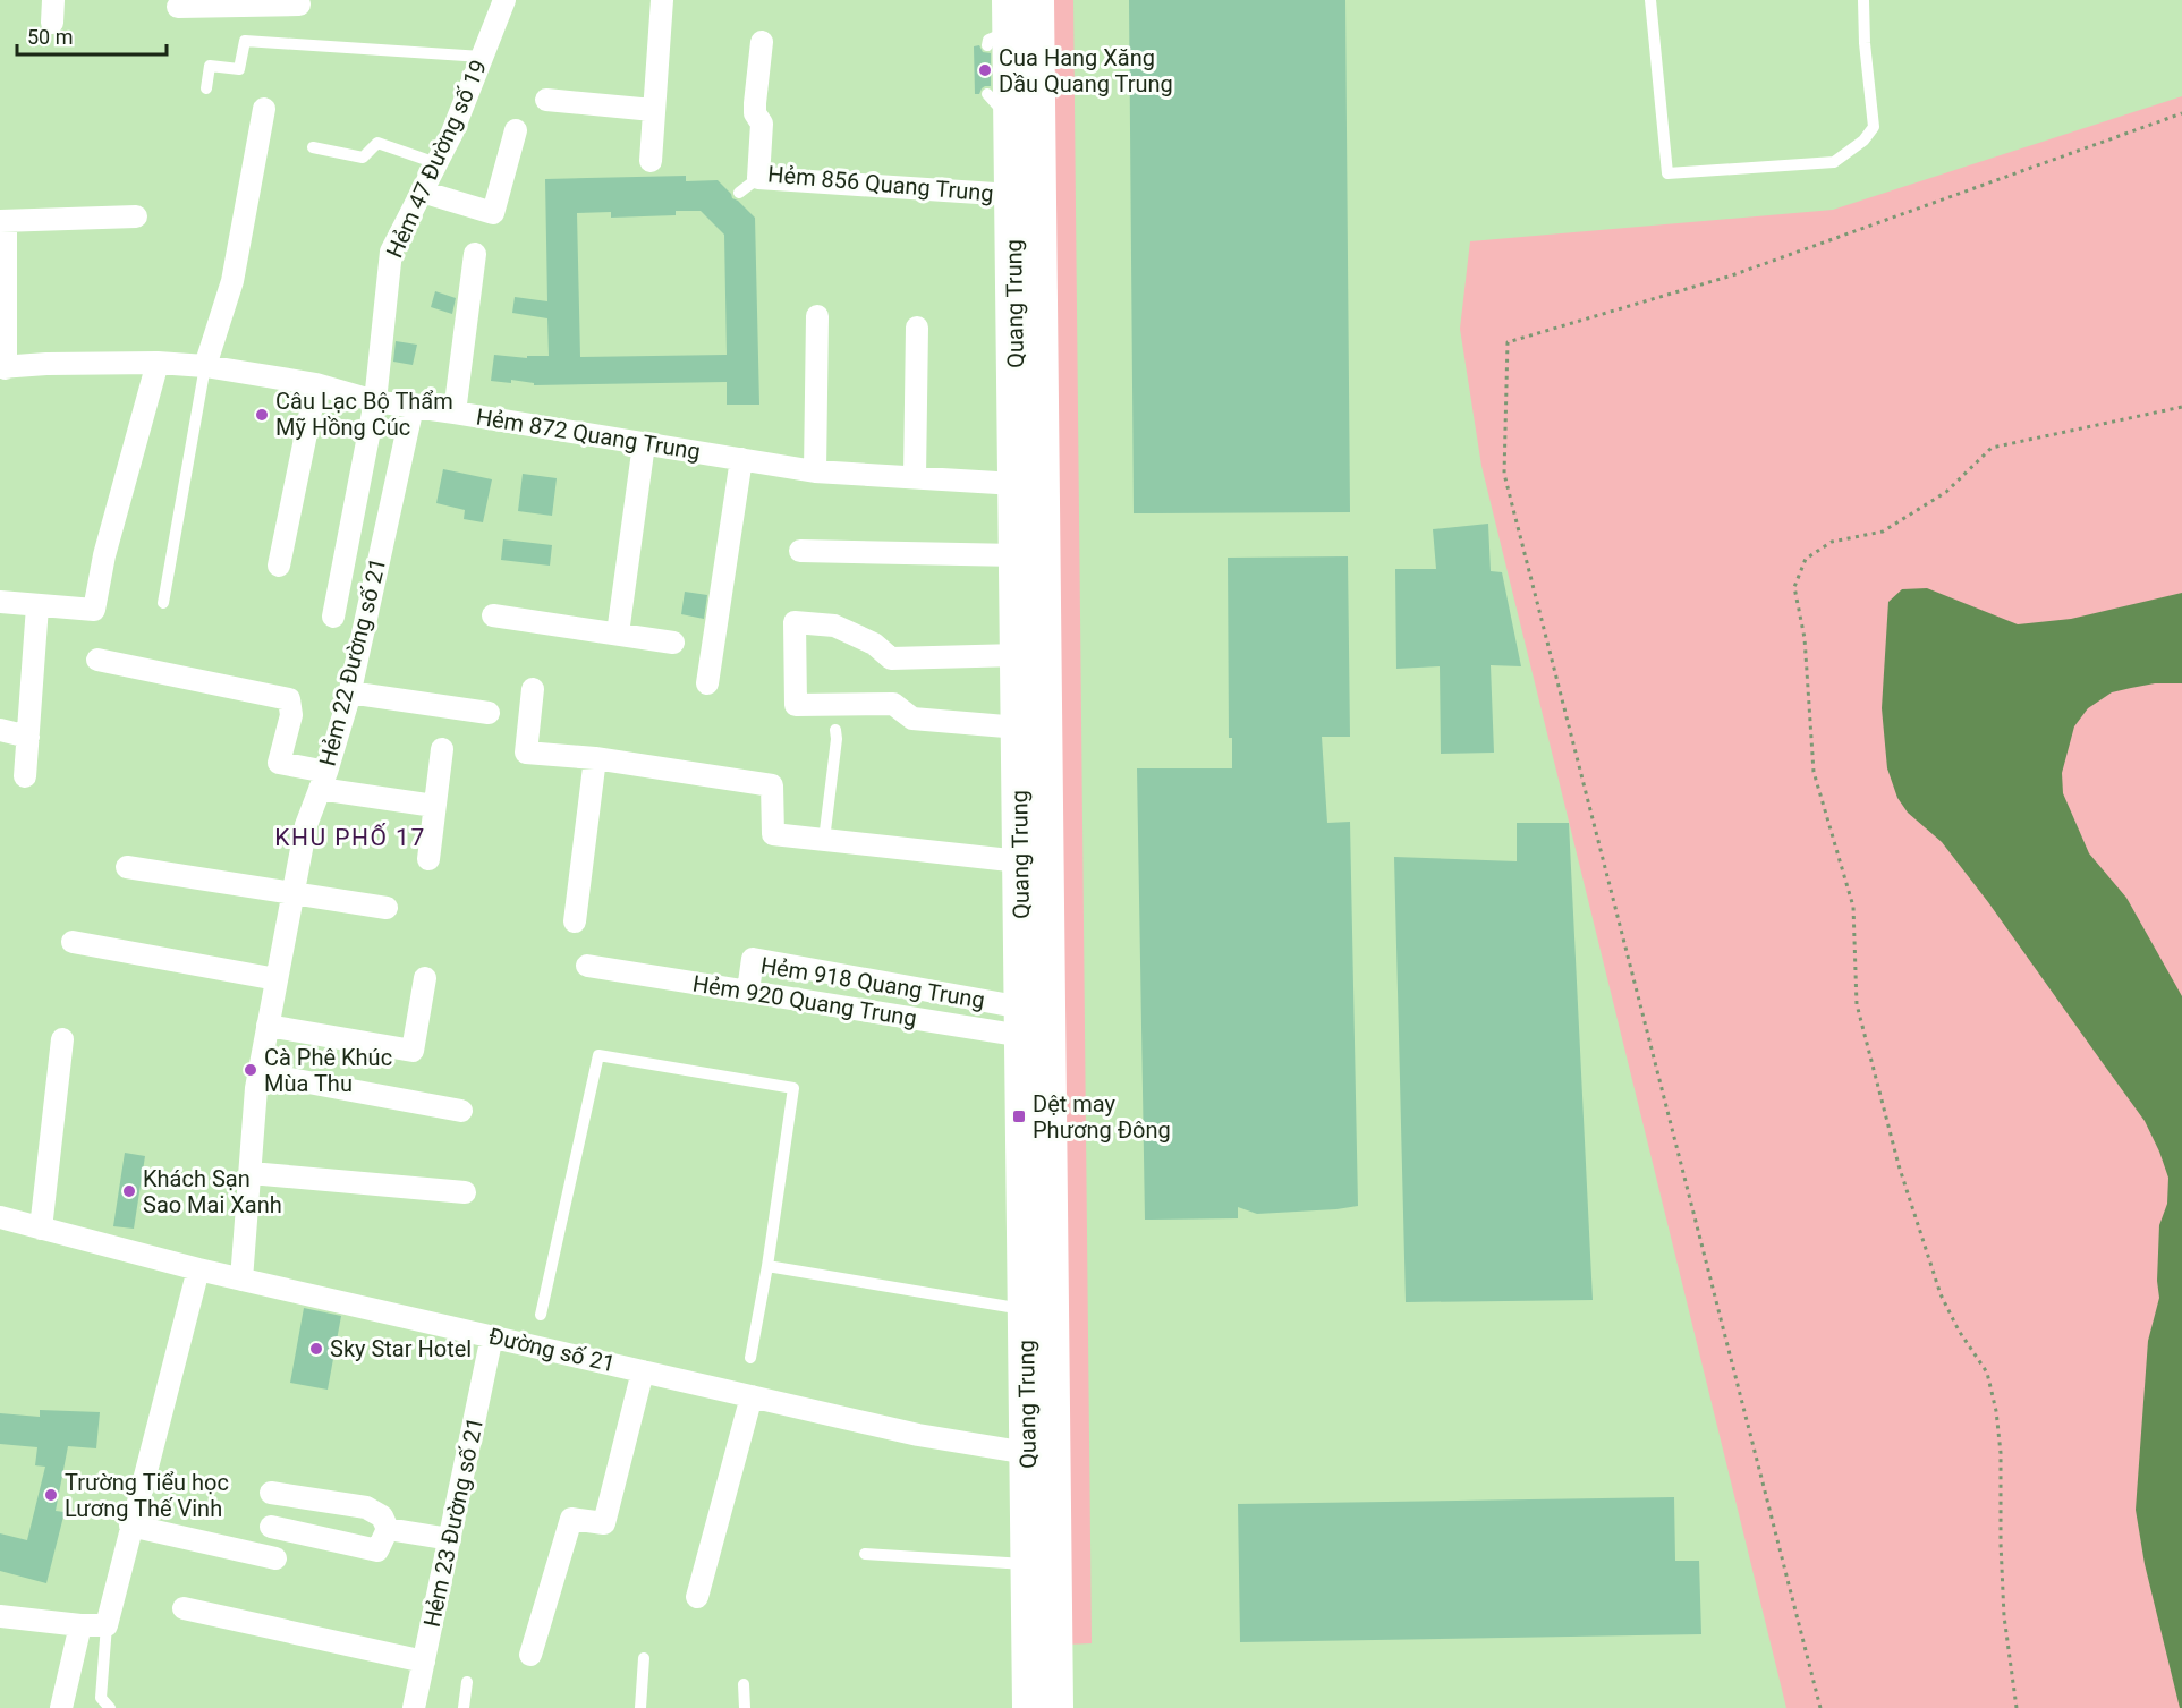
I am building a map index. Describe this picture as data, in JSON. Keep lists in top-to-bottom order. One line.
{"streets":{"main road":["Quang Trung"],"street":["Hẻm 47 Đường số 19","Hẻm 856 Quang Trung","Hẻm 872 Quang Trung","Hẻm 22 Đường số 21","Hẻm 918 Quang Trung","Hẻm 920 Quang Trung","Đường số 21","Hẻm 23 Đường số 21"]},"crossings":[["Hẻm 47 Đường số 19","Hẻm 872 Quang Trung"],["Hẻm 856 Quang Trung","Quang Trung"],["Quang Trung","Hẻm 872 Quang Trung"],["Quang Trung","Hẻm 918 Quang Trung"],["Quang Trung","Hẻm 920 Quang Trung"],["Quang Trung","Đường số 21"],["Hẻm 872 Quang Trung","Hẻm 22 Đường số 21"],["Hẻm 22 Đường số 21","Đường số 21"],["Hẻm 918 Quang Trung","Hẻm 920 Quang Trung"],["Đường số 21","Hẻm 23 Đường số 21"]],"districts":["KHU PHỐ 17"],"places":{"other":["Cua Hang Xăng Dầu Quang Trung","Câu Lạc Bộ Thẩm Mỹ Hồng Cúc","Cà Phê Khúc Mùa Thu","Khách Sạn Sao Mai Xanh","Sky Star Hotel","Trường Tiểu học Lương Thế Vinh"],"transit":["Dệt may Phương Đông"]},"scale_bar":"50 m"}
